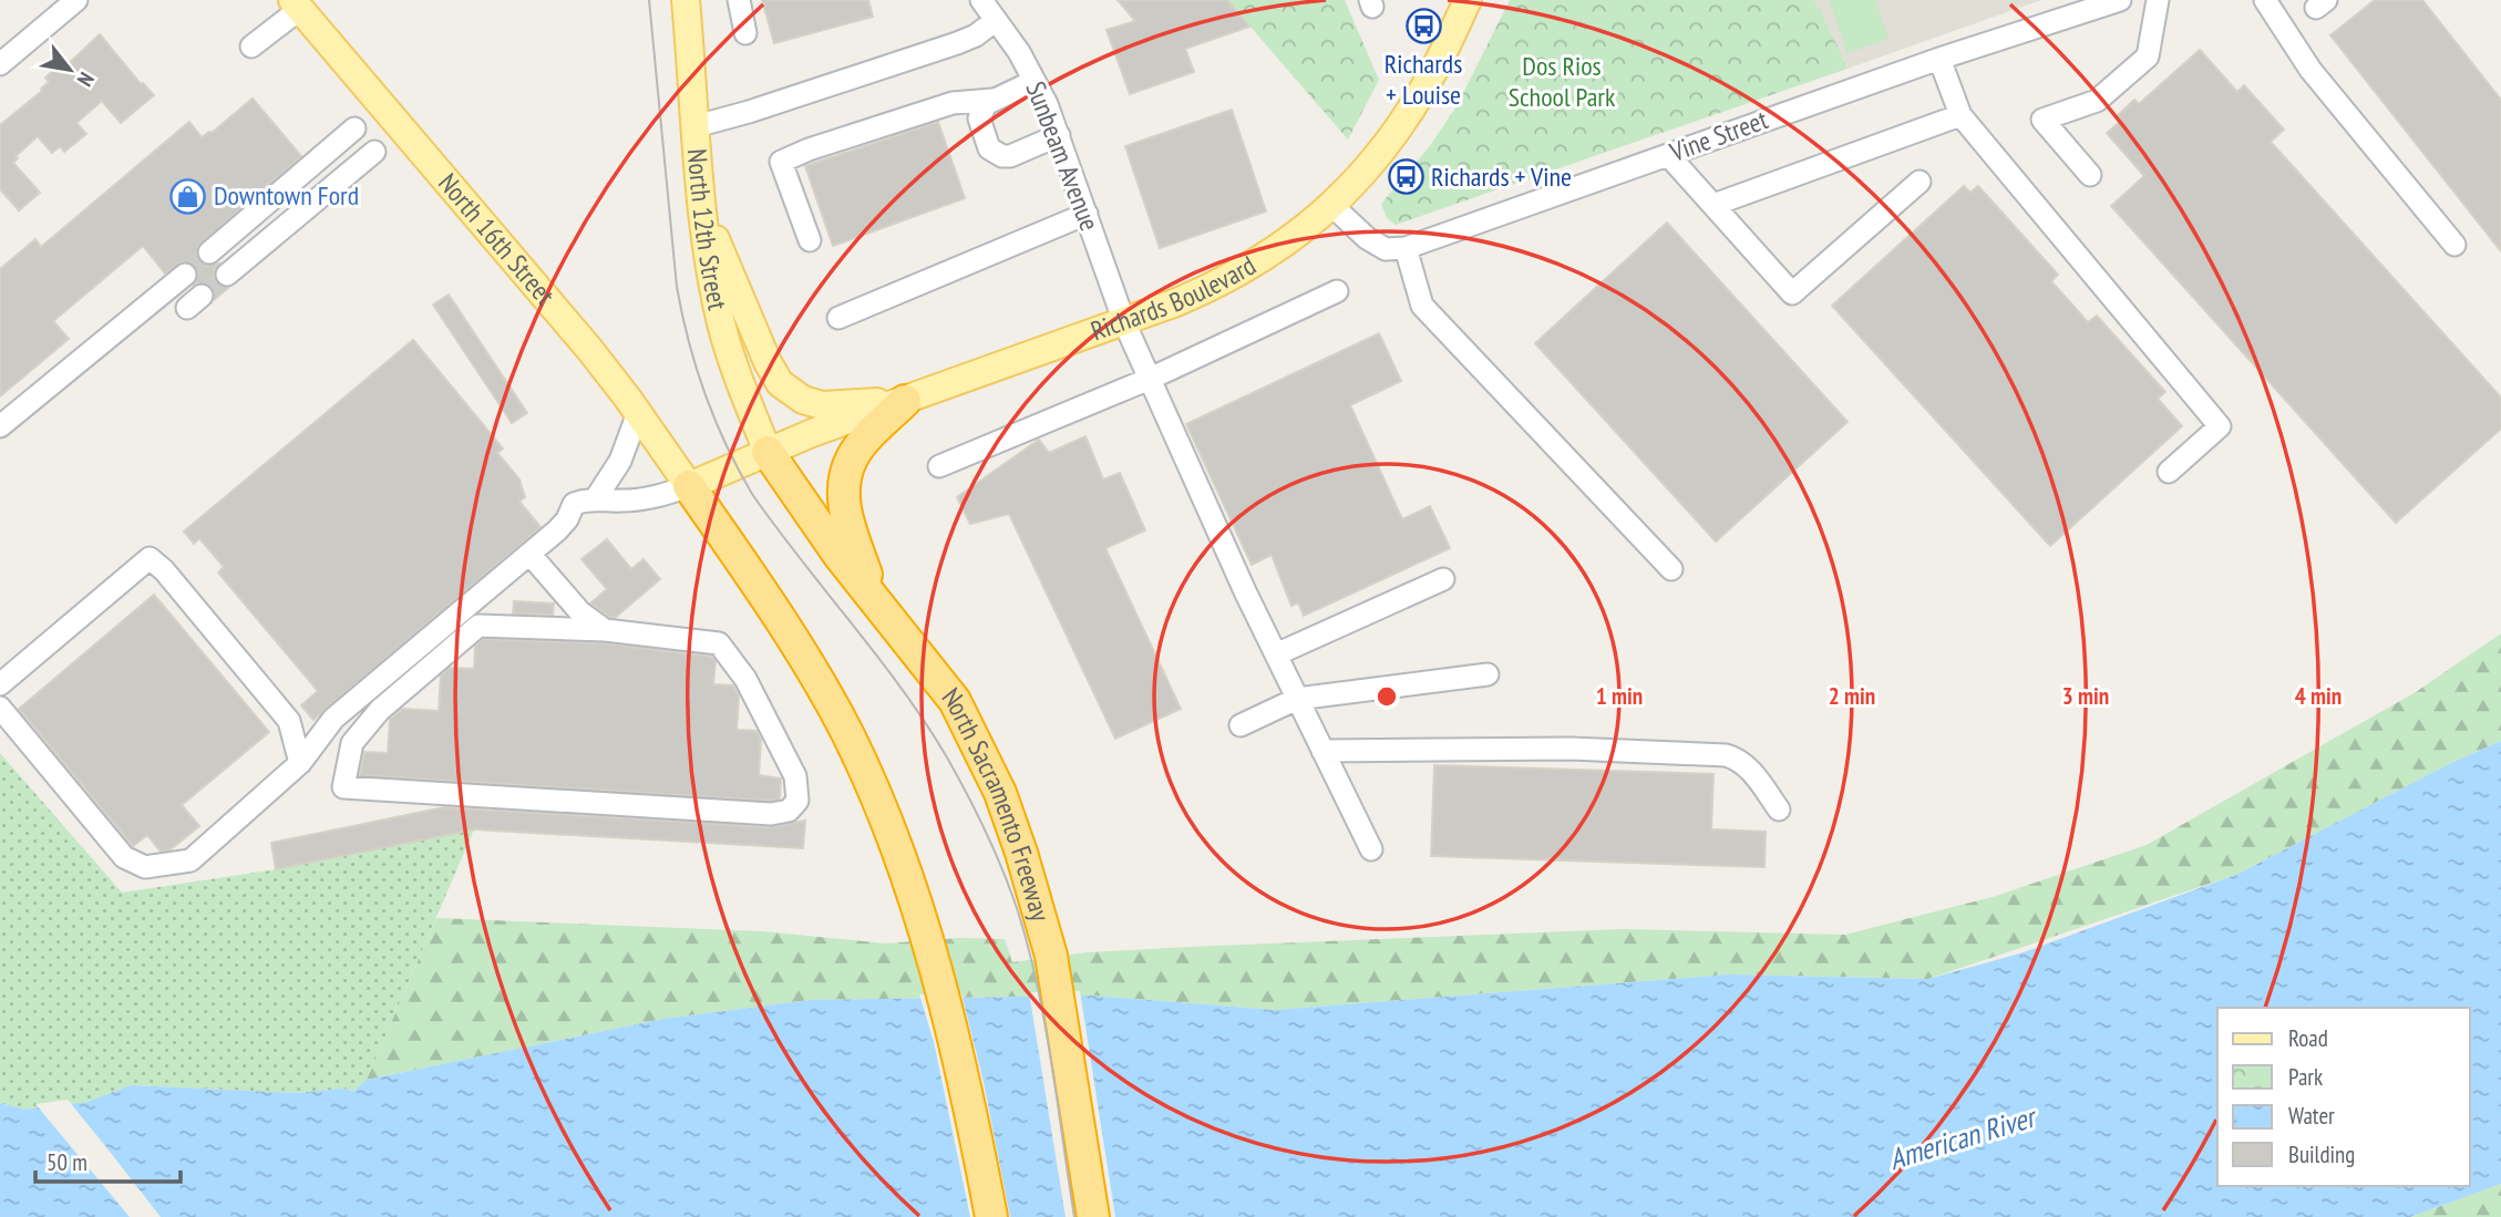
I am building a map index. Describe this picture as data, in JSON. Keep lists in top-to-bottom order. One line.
{"streets":{"highway":["North Sacramento Freeway"],"main road":["North 12th Street","North 16th Street","Richards Boulevard"],"street":["Vine Street","Sunbeam Avenue"]},"crossings":[["Sunbeam Avenue","Richards Boulevard"],["North 12th Street","Richards Boulevard"],["North 12th Street","North Sacramento Freeway"],["North 16th Street","Richards Boulevard"],["Richards Boulevard","North Sacramento Freeway"]],"water":["American River"],"parks":["Dos Rios School Park"],"places":{"bus stop":["Richards + Louise","Richards + Vine"],"shop":["Downtown Ford"]},"legend":["Road","Park","Water","Building"],"scale_bar":"50 m","north":"bottom right","rings":["1 min","2 min","3 min","4 min"]}
